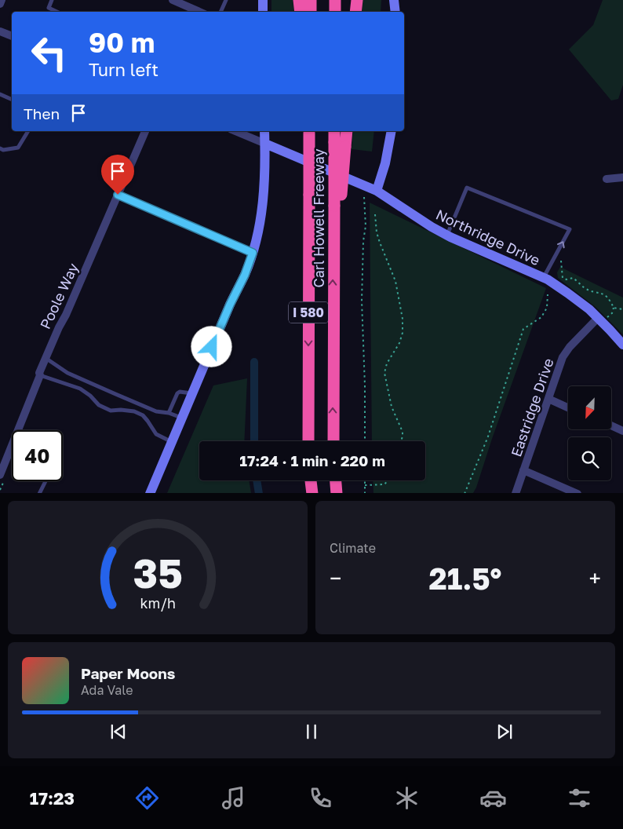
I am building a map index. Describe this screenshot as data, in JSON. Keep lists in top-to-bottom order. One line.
{"streets":{"highway":["Carl Howell Freeway","I 580"],"street":["Northridge Drive","Poole Way","Eastridge Drive"]},"crossings":[["Northridge Drive","Eastridge Drive"]],"north":"bottom left","page":{"turn":["90 m","Turn left"],"then":"Then","limit":"40","trip":"17:24 · 1 min · 220 m","tile":"Climate","heat":["−","21.5°","+"],"song":["Paper Moons","Ada Vale"],"tabs":"17:23","gauge":["35","km/h"]}}
